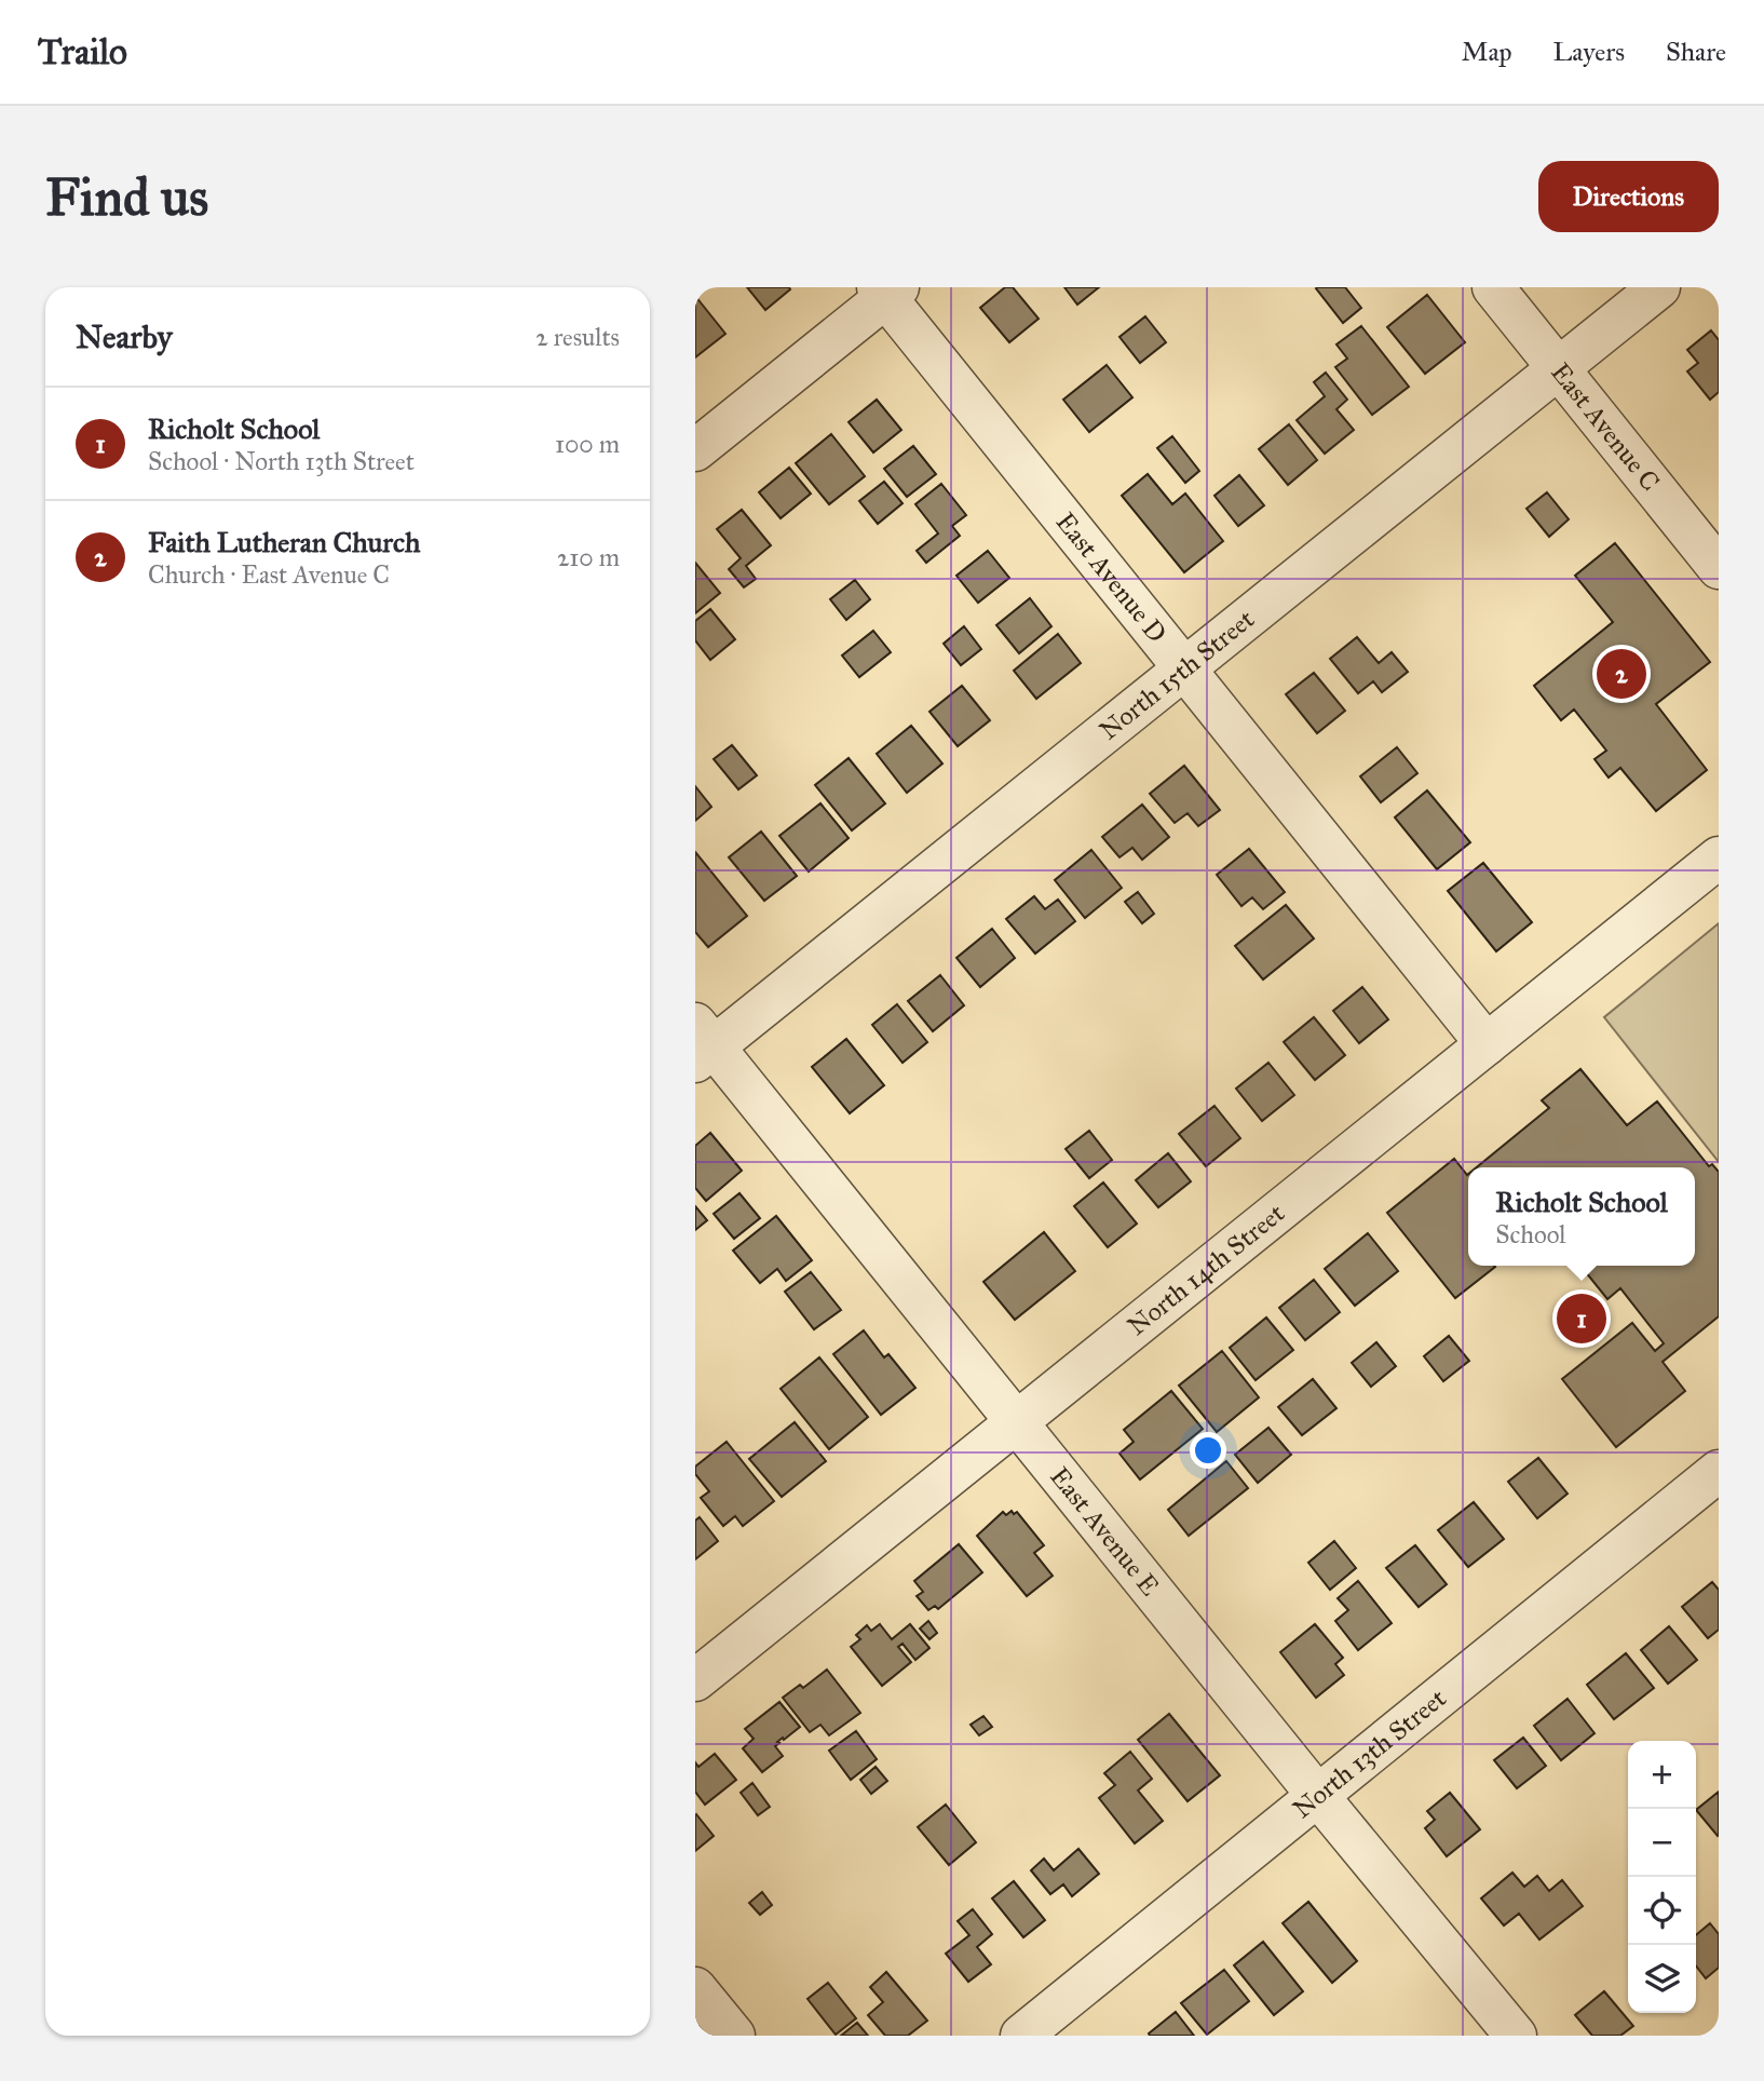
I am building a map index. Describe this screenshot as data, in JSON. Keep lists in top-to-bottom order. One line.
{"streets":{"street":["East Avenue C","East Avenue D","North 15th Street","North 14th Street","East Avenue E","North 13th Street"]},"crossings":[["East Avenue C","North 15th Street"],["East Avenue D","North 15th Street"],["East Avenue D","North 14th Street"],["North 15th Street","East Avenue E"],["North 14th Street","East Avenue E"],["East Avenue E","North 13th Street"]],"page":{"header":"Trailo","nav":["Map","Layers","Share"],"buttons":"Directions","title":"Find us","heading":["Nearby","2 results"],"list":[{"mark":"1","name":"Richolt School","note":"School · North 13th Street","value":"100 m"},{"mark":"2","name":"Faith Lutheran Church","note":"Church · East Avenue C","value":"210 m"}],"pins":["2","1"],"popup":["Richolt School","School"],"map_buttons":["+","−"]}}
